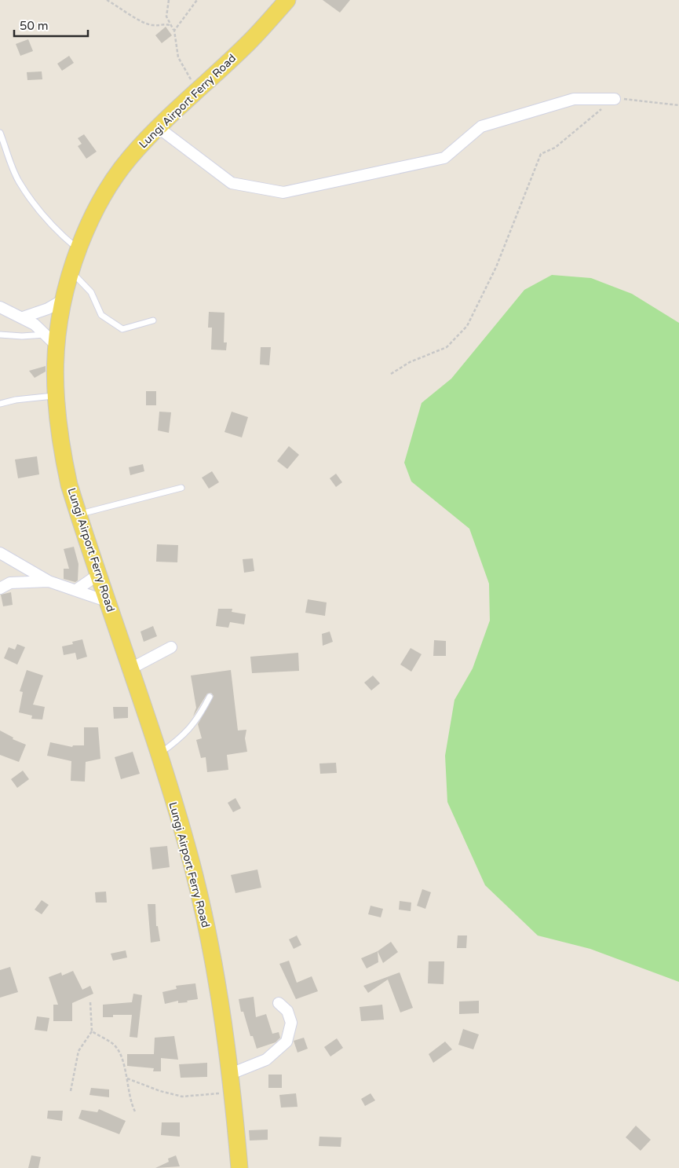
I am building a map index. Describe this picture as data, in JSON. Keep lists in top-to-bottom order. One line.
{"streets":{"main road":["Lungi Airport Ferry Road"]},"scale_bar":"50 m"}
